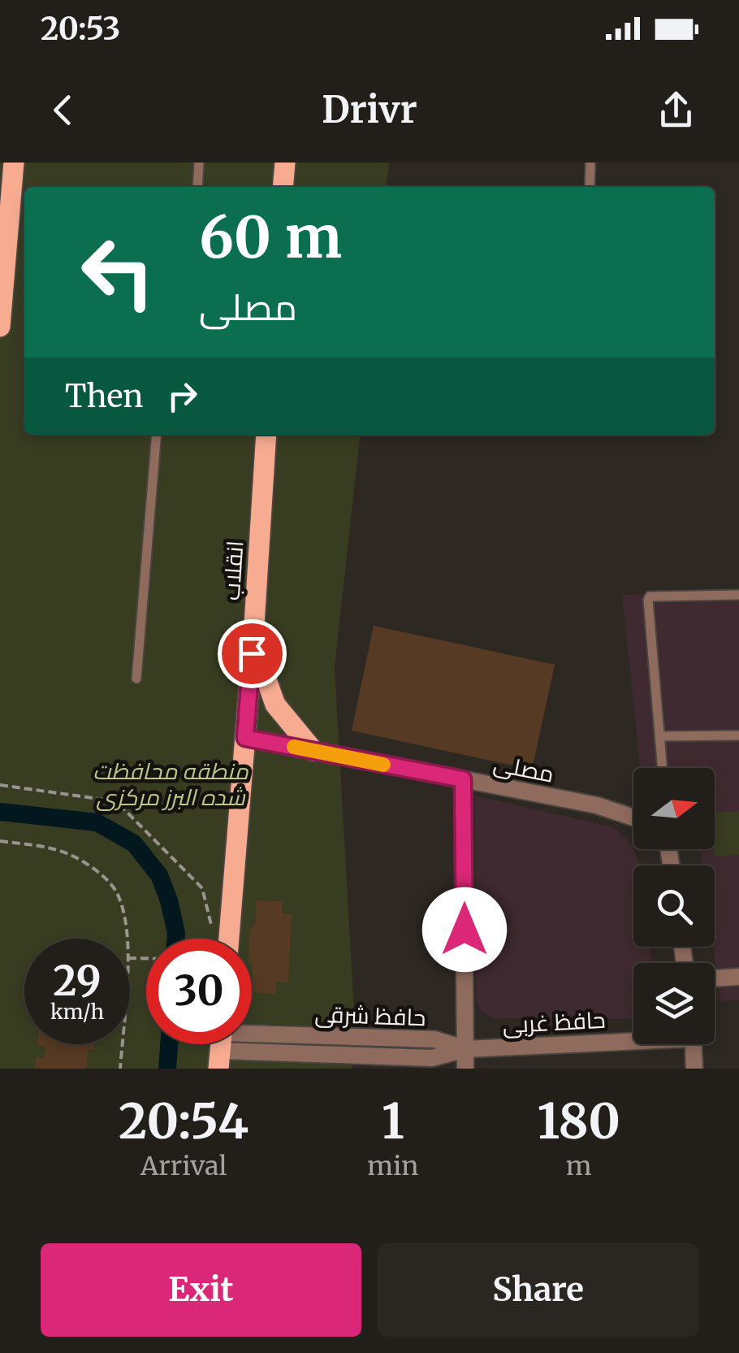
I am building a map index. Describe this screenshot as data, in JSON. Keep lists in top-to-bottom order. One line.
{"streets":{"main road":["انقلاب"],"street":["مصلی","حافظ شرقی","حافظ غربی"]},"crossings":[["انقلاب","مصلی"],["حافظ شرقی","حافظ غربی"]],"parks":["منطقه محافظت شده البرز مرکزی"],"north":"right","page":{"status":"20:53","header":"Drivr","turn":["60 m","مصلی"],"then":"Then","speed":"29 km/h","limit":"30","eta":["20:54","Arrival","1","min","180","m"],"buttons":["Exit","Share"]}}
